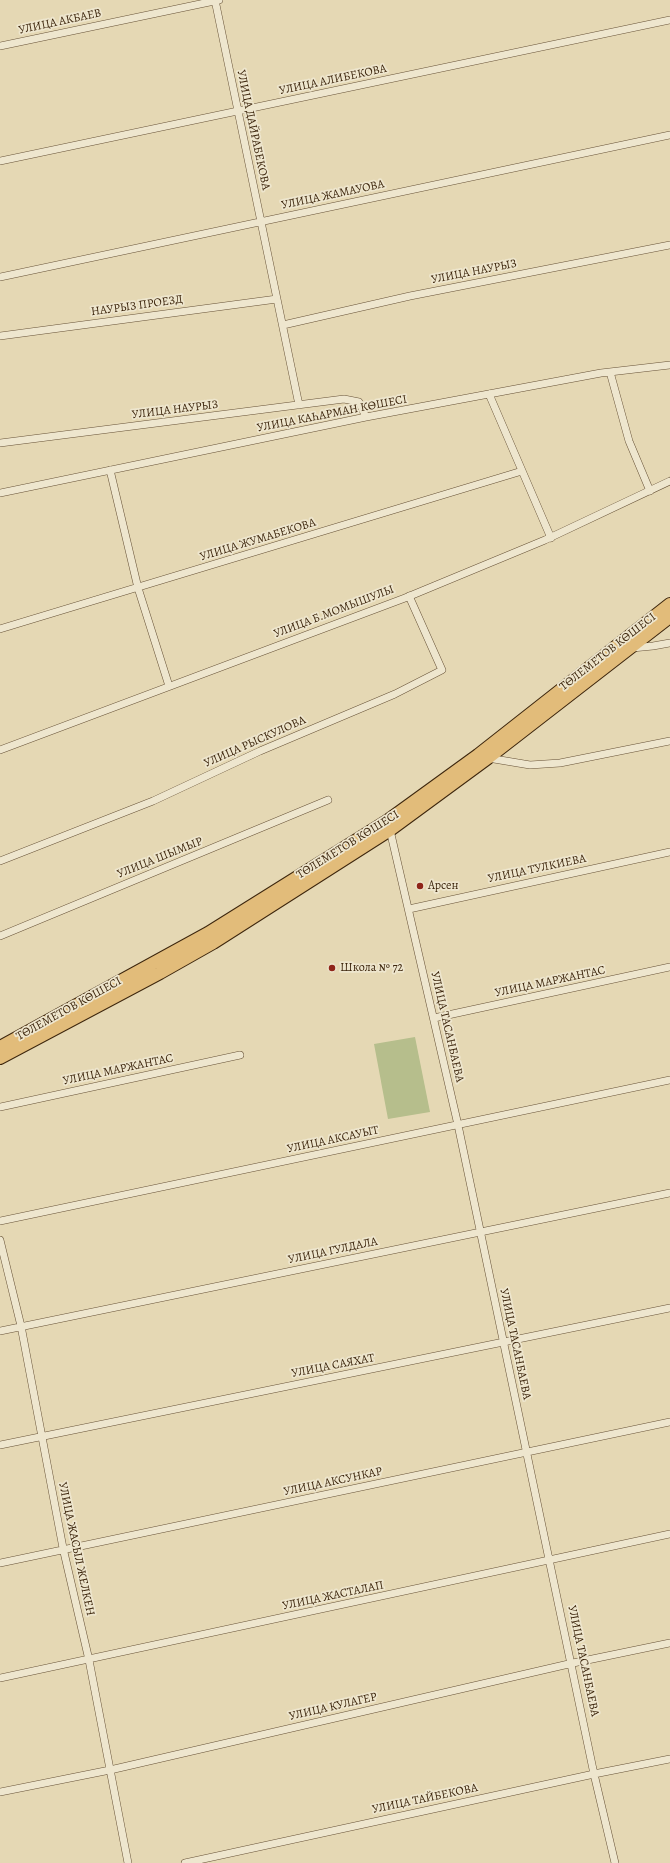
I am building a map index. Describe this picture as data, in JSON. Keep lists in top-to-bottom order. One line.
{"streets":{"main road":["ТӨЛЕМЕТОВ КӨШЕСІ"],"street":["УЛИЦА АКБАЕВ","УЛИЦА АЛИБЕКОВА","УЛИЦА ДАЙРАБЕКОВА","УЛИЦА ЖАМАУОВА","УЛИЦА НАУРЫЗ","НАУРЫЗ ПРОЕЗД","УЛИЦА КАҺАРМАН КӨШЕСІ","УЛИЦА ЖУМАБЕКОВА","УЛИЦА Б.МОМЫШУЛЫ","УЛИЦА РЫСКУЛОВА","УЛИЦА ШЫМЫР","УЛИЦА ТУЛКИЕВА","УЛИЦА МАРЖАНТАС","УЛИЦА ТАСАНБАЕВА","УЛИЦА АКСАУЫТ","УЛИЦА ГУЛДАЛА","УЛИЦА САЯХАТ","УЛИЦА АКСУНКАР","УЛИЦА ЖАСЫЛ ЖЕЛКЕН","УЛИЦА ЖАСТАЛАП","УЛИЦА КУЛАГЕР","УЛИЦА ТАЙБЕКОВА"]},"crossings":[["УЛИЦА АКБАЕВ","УЛИЦА ДАЙРАБЕКОВА"],["УЛИЦА АЛИБЕКОВА","УЛИЦА ДАЙРАБЕКОВА"],["УЛИЦА ДАЙРАБЕКОВА","УЛИЦА ЖАМАУОВА"],["УЛИЦА ДАЙРАБЕКОВА","УЛИЦА НАУРЫЗ"],["УЛИЦА ДАЙРАБЕКОВА","НАУРЫЗ ПРОЕЗД"],["УЛИЦА НАУРЫЗ","УЛИЦА КАҺАРМАН КӨШЕСІ"],["УЛИЦА Б.МОМЫШУЛЫ","УЛИЦА РЫСКУЛОВА"],["ТӨЛЕМЕТОВ КӨШЕСІ","УЛИЦА ТАСАНБАЕВА"],["УЛИЦА ТУЛКИЕВА","УЛИЦА ТАСАНБАЕВА"],["УЛИЦА МАРЖАНТАС","УЛИЦА ТАСАНБАЕВА"],["УЛИЦА ТАСАНБАЕВА","УЛИЦА АКСАУЫТ"],["УЛИЦА ТАСАНБАЕВА","УЛИЦА ГУЛДАЛА"],["УЛИЦА ТАСАНБАЕВА","УЛИЦА САЯХАТ"],["УЛИЦА ТАСАНБАЕВА","УЛИЦА АКСУНКАР"],["УЛИЦА ТАСАНБАЕВА","УЛИЦА ЖАСТАЛАП"],["УЛИЦА ТАСАНБАЕВА","УЛИЦА КУЛАГЕР"],["УЛИЦА ТАСАНБАЕВА","УЛИЦА ТАЙБЕКОВА"],["УЛИЦА ГУЛДАЛА","УЛИЦА ЖАСЫЛ ЖЕЛКЕН"],["УЛИЦА САЯХАТ","УЛИЦА ЖАСЫЛ ЖЕЛКЕН"],["УЛИЦА АКСУНКАР","УЛИЦА ЖАСЫЛ ЖЕЛКЕН"],["УЛИЦА ЖАСЫЛ ЖЕЛКЕН","УЛИЦА ЖАСТАЛАП"],["УЛИЦА ЖАСЫЛ ЖЕЛКЕН","УЛИЦА КУЛАГЕР"]],"places":["Арсен","Школа № 72"]}
